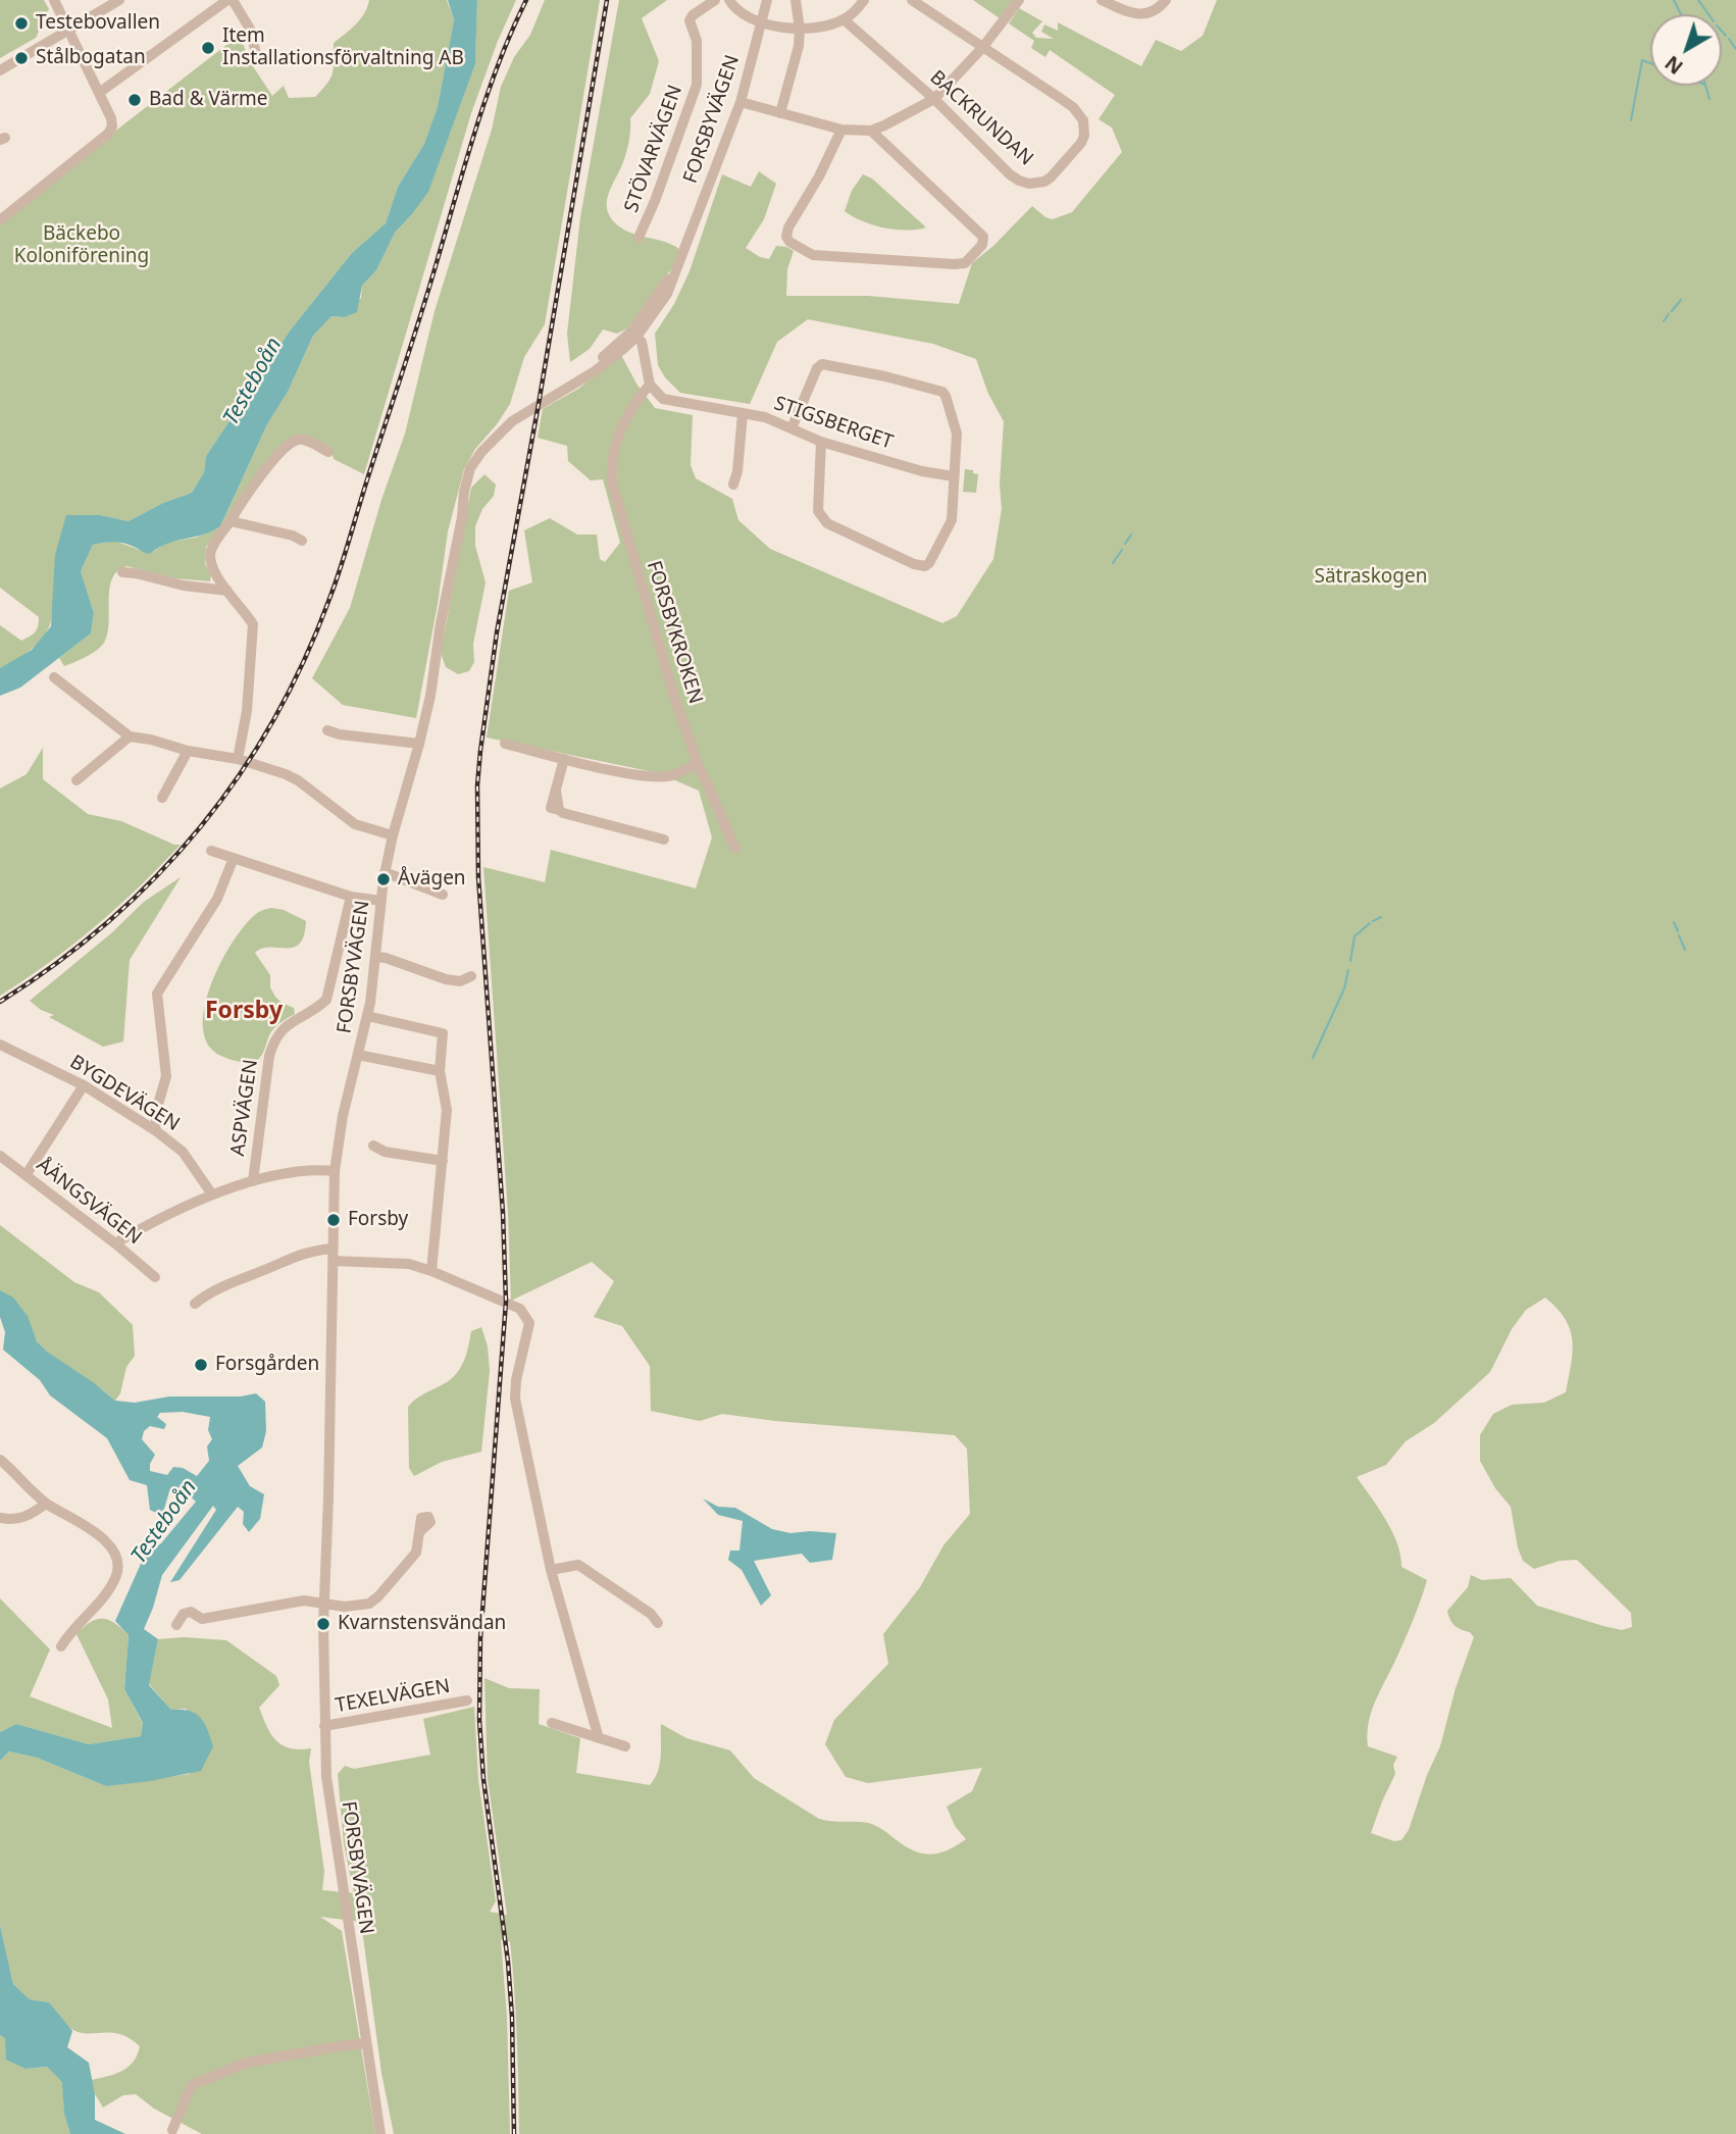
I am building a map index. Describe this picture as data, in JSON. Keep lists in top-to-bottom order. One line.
{"streets":{"street":["BACKRUNDAN","FORSBYVÄGEN","STÖVARVÄGEN","STIGSBERGET","FORSBYKROKEN","BYGDEVÄGEN","ASPVÄGEN","ÅÄNGSVÄGEN","TEXELVÄGEN"]},"crossings":[["FORSBYVÄGEN","TEXELVÄGEN"],["STIGSBERGET","FORSBYKROKEN"]],"districts":["Forsby"],"water":["Testeboån"],"parks":["Bäckebo Koloniförening","Sätraskogen"],"places":["Testebovallen","Item Installationsförvaltning AB","Stålbogatan","Bad & Värme","Åvägen","Forsby","Forsgården","Kvarnstensvändan"],"north":"bottom left"}
